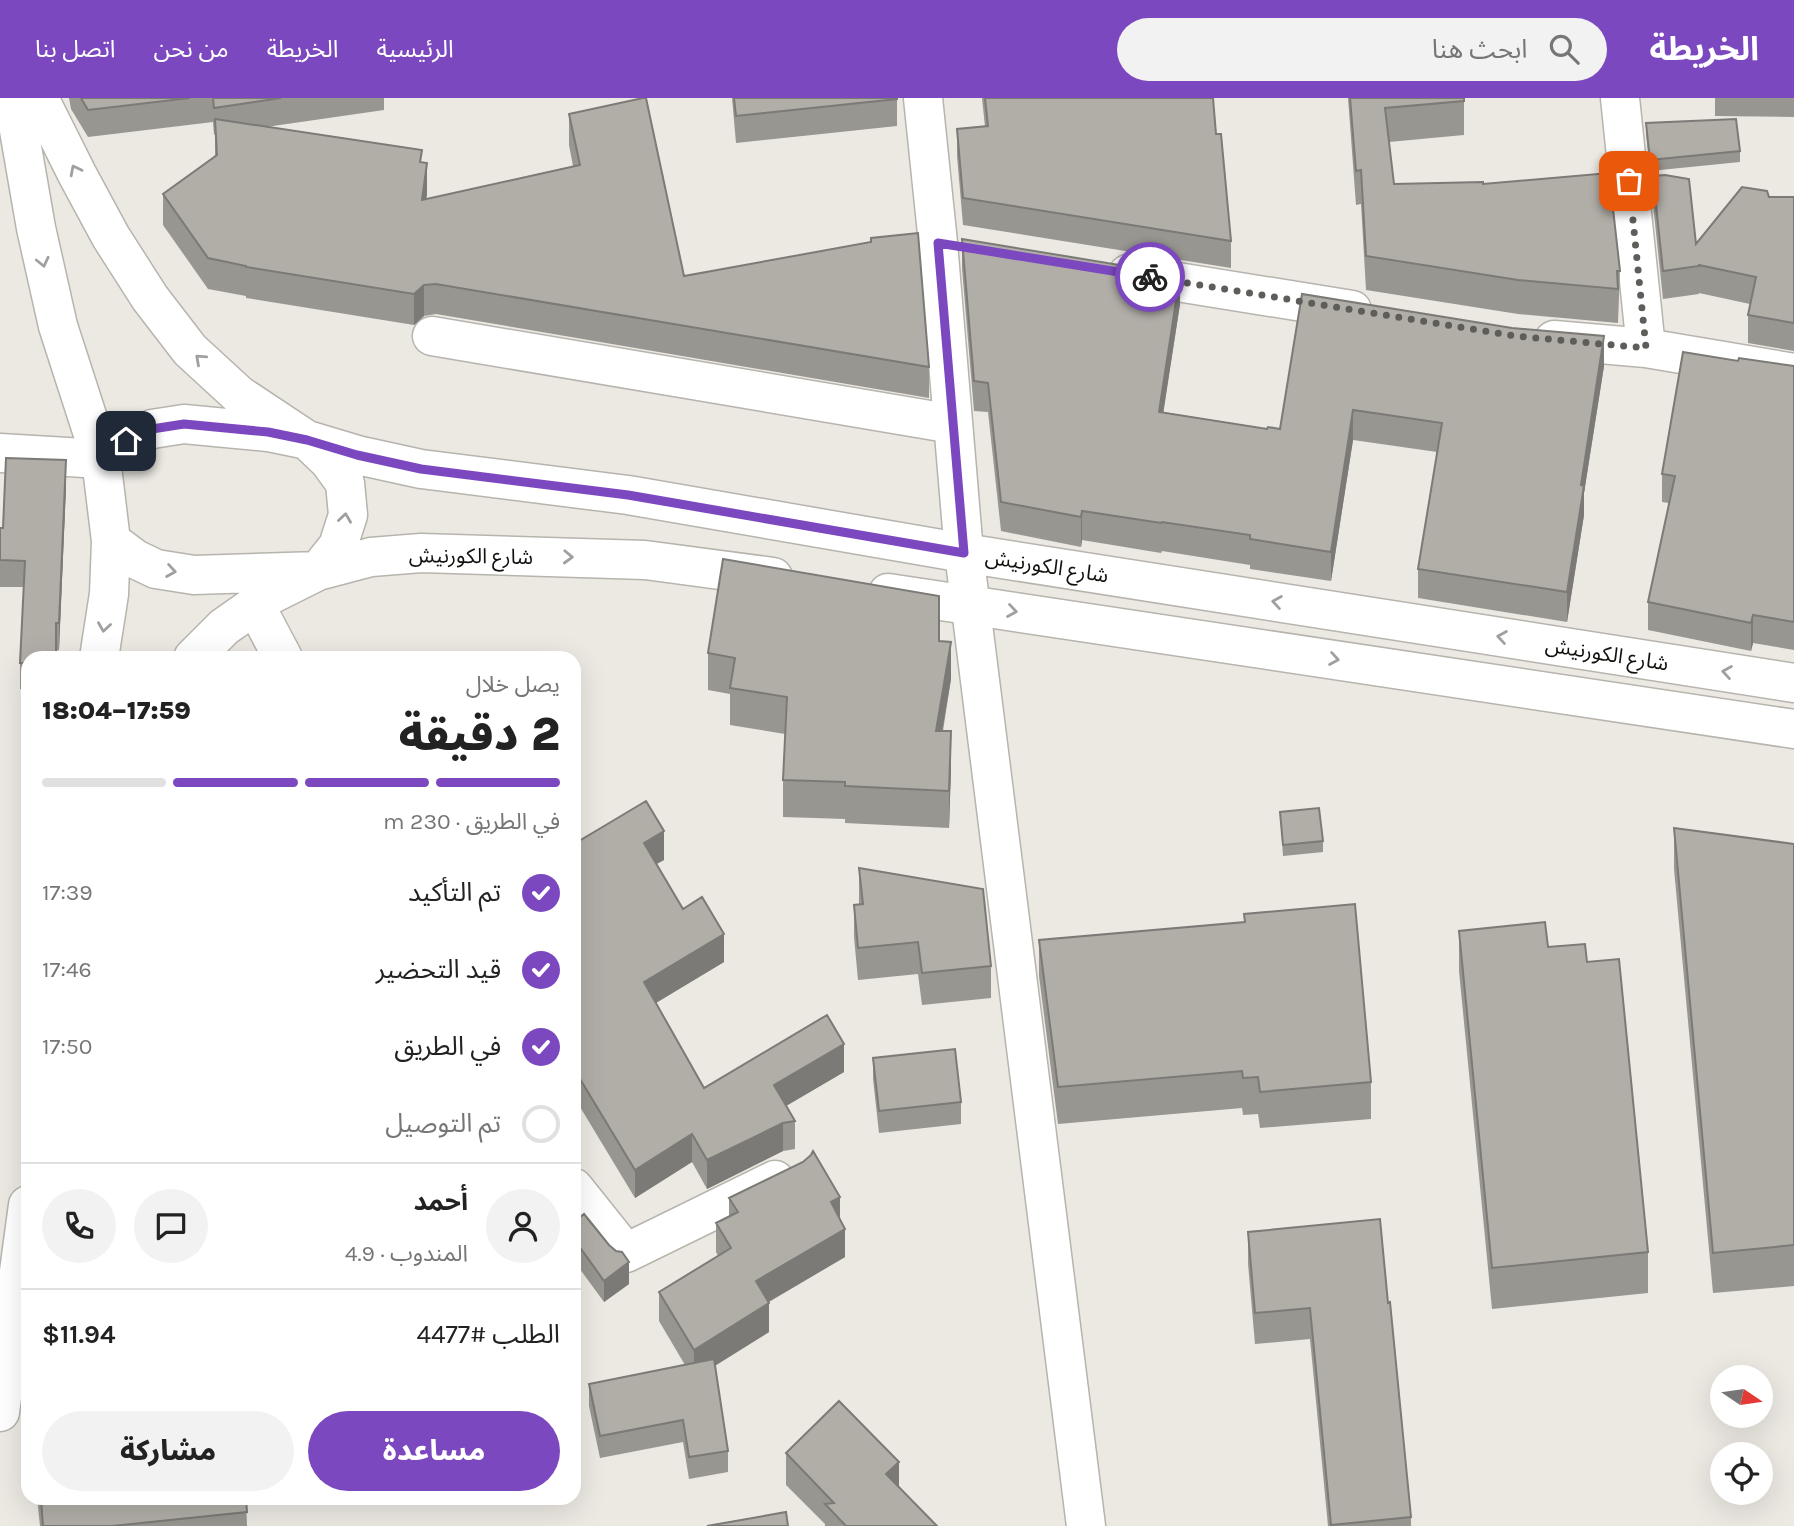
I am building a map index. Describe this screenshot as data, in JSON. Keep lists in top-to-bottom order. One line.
{"streets":{"main road":["شارع الكورنيش"]},"north":"right","page":{"header":"الخريطة","search":"ابحث هنا","nav":["الرئيسية","الخريطة","من نحن","اتصل بنا"],"heading":["2 دقيقة","يصل خلال","17:59–18:04"],"panel":["أحمد","المندوب · 4.9","الطلب #4477","$11.94"],"bar":"في الطريق · 230 m","list":[["تم التأكيد","17:39"],["قيد التحضير","17:46"],["في الطريق","17:50"],"تم التوصيل"],"buttons":["مساعدة","مشاركة"]}}
